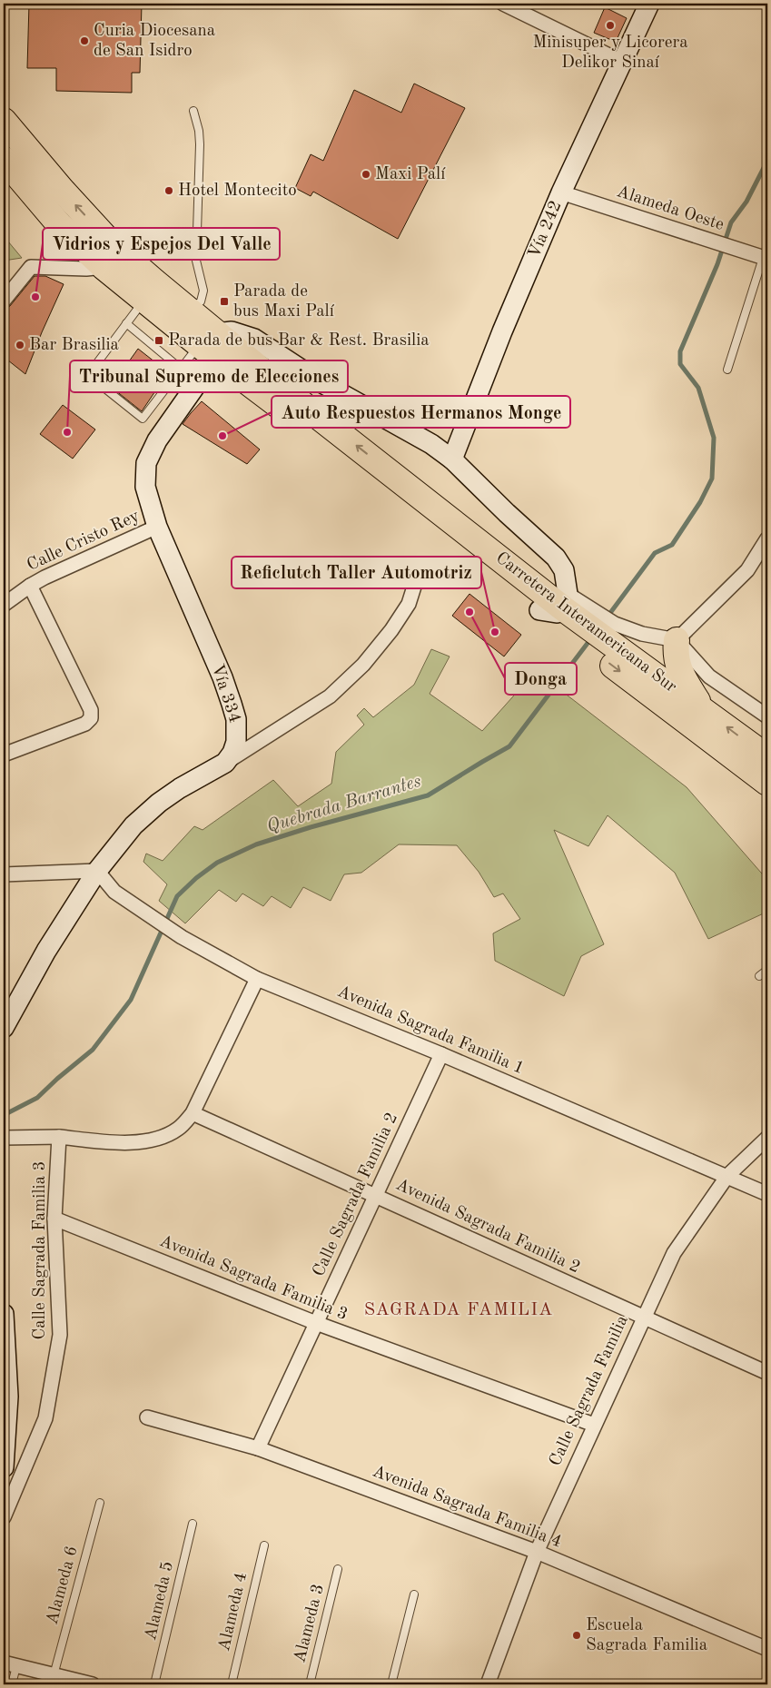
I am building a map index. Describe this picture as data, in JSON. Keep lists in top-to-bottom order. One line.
{"streets":{"highway":["Carretera Interamericana Sur"],"main road":["Vía 242","Vía 334"],"street":["Alameda Oeste","Calle Cristo Rey","Avenida Sagrada Familia 1","Calle Sagrada Familia 2","Avenida Sagrada Familia 2","Calle Sagrada Familia 3","Avenida Sagrada Familia 3","Calle Sagrada Familia","Avenida Sagrada Familia 4"],"lane":["Alameda 6","Alameda 5","Alameda 4","Alameda 3"]},"crossings":[["Alameda Oeste","Vía 242"],["Calle Cristo Rey","Vía 334"],["Carretera Interamericana Sur","Vía 334"],["Avenida Sagrada Familia 1","Calle Sagrada Familia 2"],["Avenida Sagrada Familia 1","Calle Sagrada Familia 3"],["Avenida Sagrada Familia 1","Calle Sagrada Familia"],["Calle Sagrada Familia 2","Avenida Sagrada Familia 2"],["Calle Sagrada Familia 2","Avenida Sagrada Familia 3"],["Calle Sagrada Familia 2","Avenida Sagrada Familia 4"],["Avenida Sagrada Familia 2","Calle Sagrada Familia 3"],["Avenida Sagrada Familia 2","Calle Sagrada Familia"],["Calle Sagrada Familia 3","Avenida Sagrada Familia 3"],["Avenida Sagrada Familia 3","Calle Sagrada Familia"],["Calle Sagrada Familia","Avenida Sagrada Familia 4"]],"districts":["SAGRADA FAMILIA"],"water":["Quebrada Barrantes"],"places":{"other":["Minisuper y Licorera Delikor Sinaí","Curia Diocesana de San Isidro","Maxi Palí","Hotel Montecito","Vidrios y Espejos Del Valle","Bar Brasilia","Tribunal Supremo de Elecciones","Auto Respuestos Hermanos Monge","Donga","Reficlutch Taller Automotriz","Escuela Sagrada Familia"],"transit":["Parada de bus Maxi Palí","Parada de bus Bar & Rest. Brasilia"]}}
